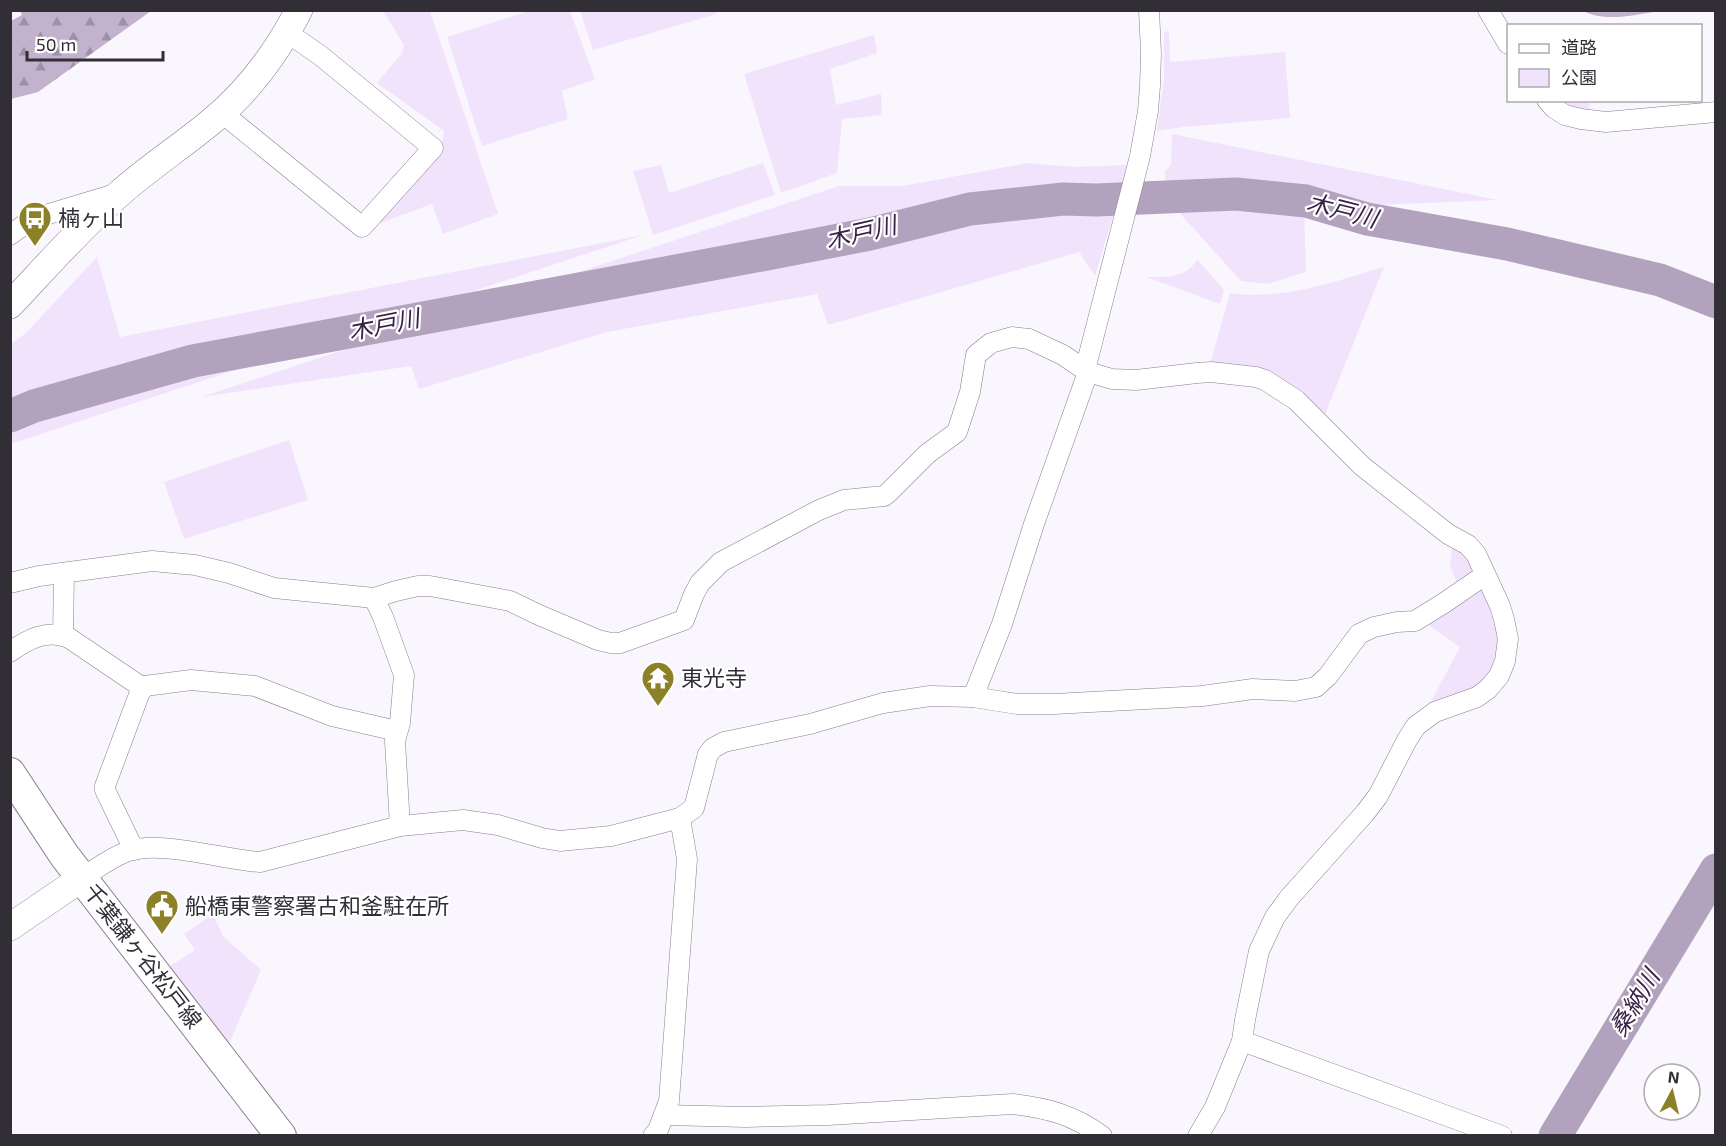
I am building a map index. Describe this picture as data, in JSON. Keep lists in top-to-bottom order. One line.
{"streets":{"main road":["千葉鎌ヶ谷松戸線"]},"water":["木戸川","桑納川"],"places":{"bus stop":["楠ヶ山"],"temple":["東光寺"],"public building":["船橋東警察署古和釜駐在所"]},"legend":["道路","公園"],"scale_bar":"50 m","north":"top"}
